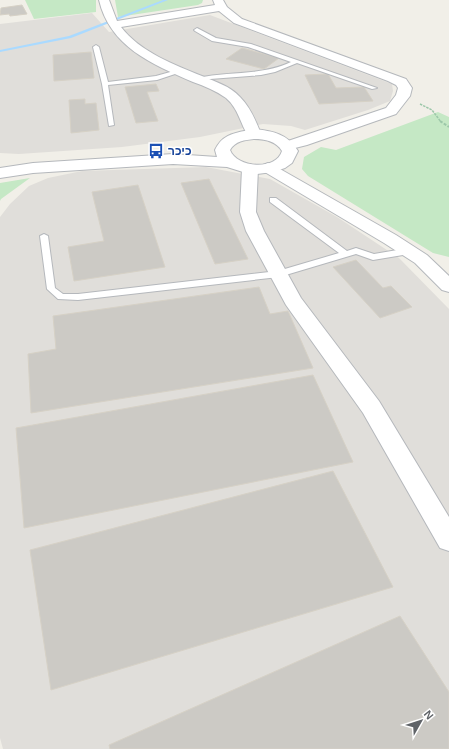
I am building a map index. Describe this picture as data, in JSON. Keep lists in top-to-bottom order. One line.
{"places":{"bus stop":["כיכר"]},"north":"top right"}
